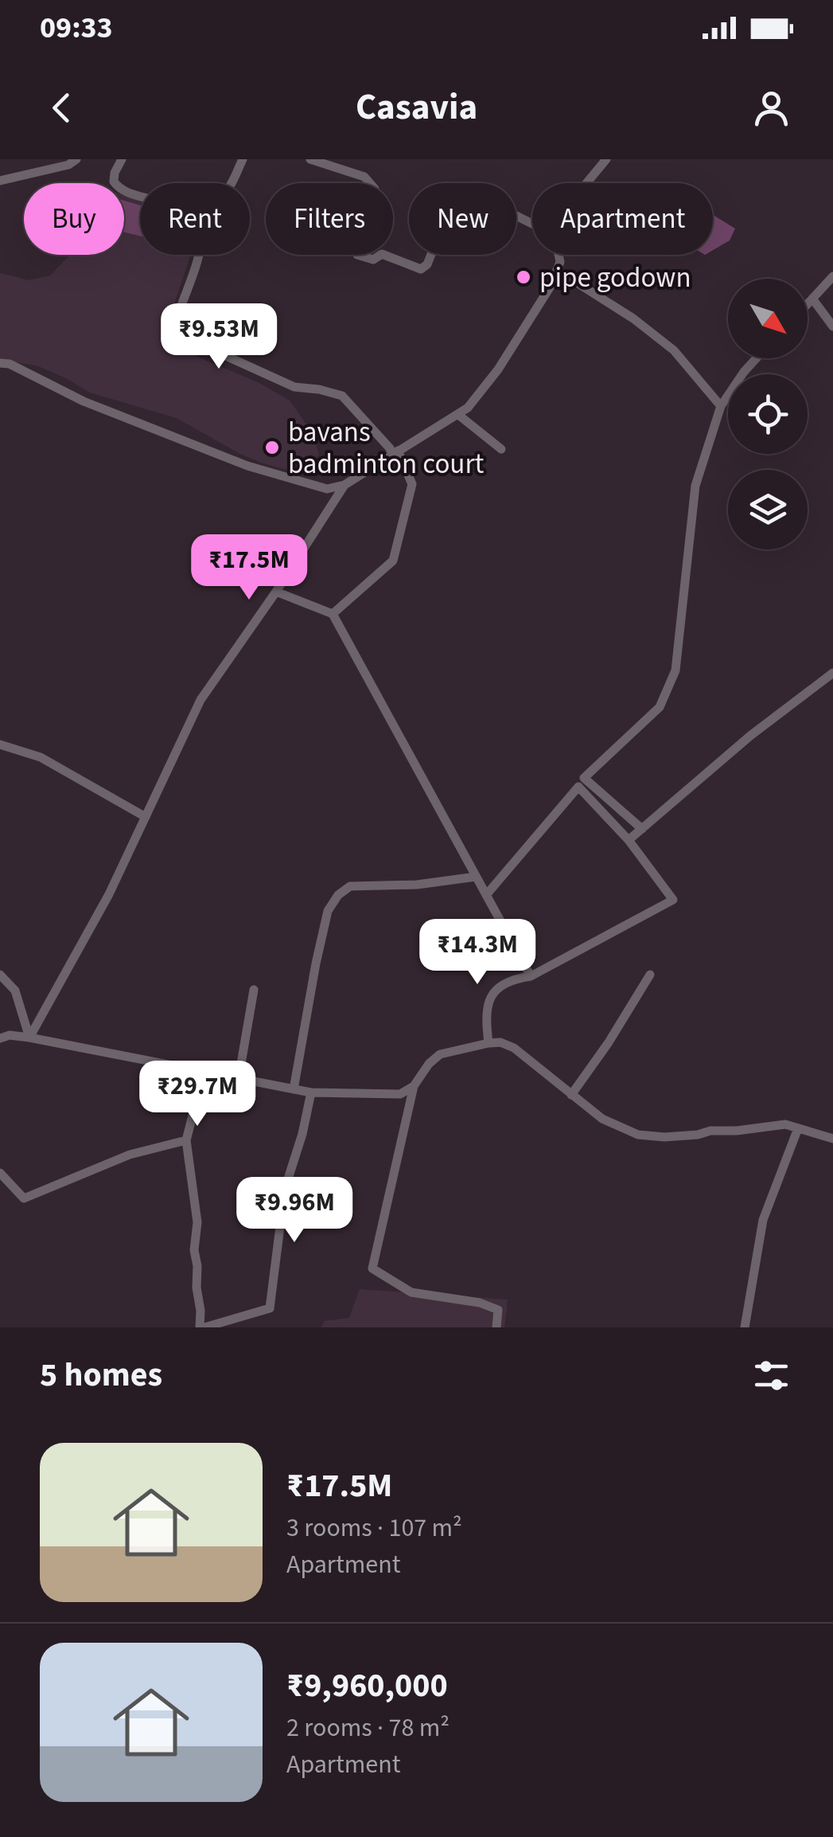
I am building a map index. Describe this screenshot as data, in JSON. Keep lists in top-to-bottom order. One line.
{"places":["pipe godown","bavans badminton court"],"north":"bottom right","page":{"status":"09:33","header":"Casavia","chip":["Buy","Rent","Filters","New","Apartment"],"price":["₹9.53M","₹17.5M","₹14.3M","₹29.7M","₹9.96M"],"heading":"5 homes","list":[{"name":"₹17.5M","note":"3 rooms · 107 m² · Apartment"},{"name":"₹9,960,000","note":"2 rooms · 78 m² · Apartment"}]}}
